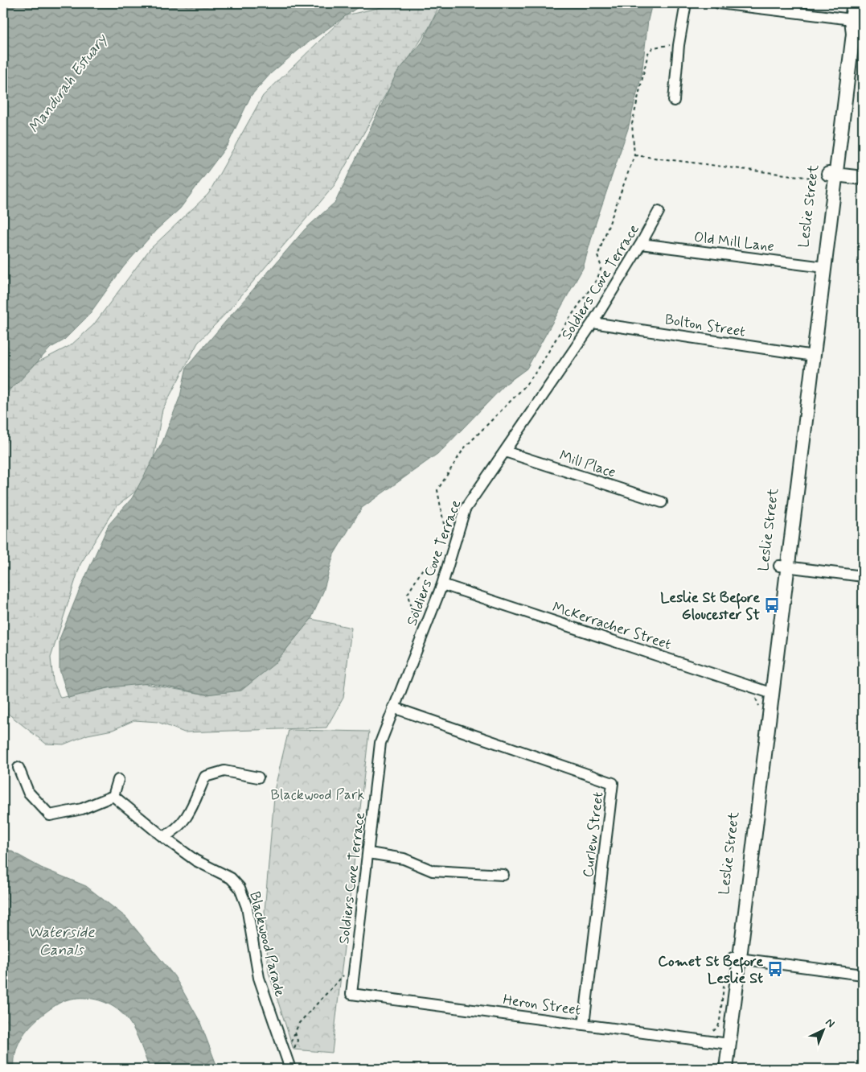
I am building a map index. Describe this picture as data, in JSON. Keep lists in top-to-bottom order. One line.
{"streets":{"street":["Leslie Street","Old Mill Lane","Soldiers Cove Terrace","Bolton Street","Mill Place","McKerracher Street","Curlew Street","Blackwood Parade","Heron Street"]},"crossings":[["Leslie Street","Old Mill Lane"],["Leslie Street","Bolton Street"],["Leslie Street","McKerracher Street"],["Leslie Street","Heron Street"],["Old Mill Lane","Soldiers Cove Terrace"],["Soldiers Cove Terrace","Bolton Street"],["Soldiers Cove Terrace","Mill Place"],["Soldiers Cove Terrace","McKerracher Street"],["Soldiers Cove Terrace","Curlew Street"],["Soldiers Cove Terrace","Heron Street"],["Curlew Street","Heron Street"]],"water":["Mandurah Estuary","Waterside Canals"],"parks":["Blackwood Park"],"places":{"bus stop":["Leslie St Before Gloucester St","Comet St Before Leslie St"]},"north":"top right"}
